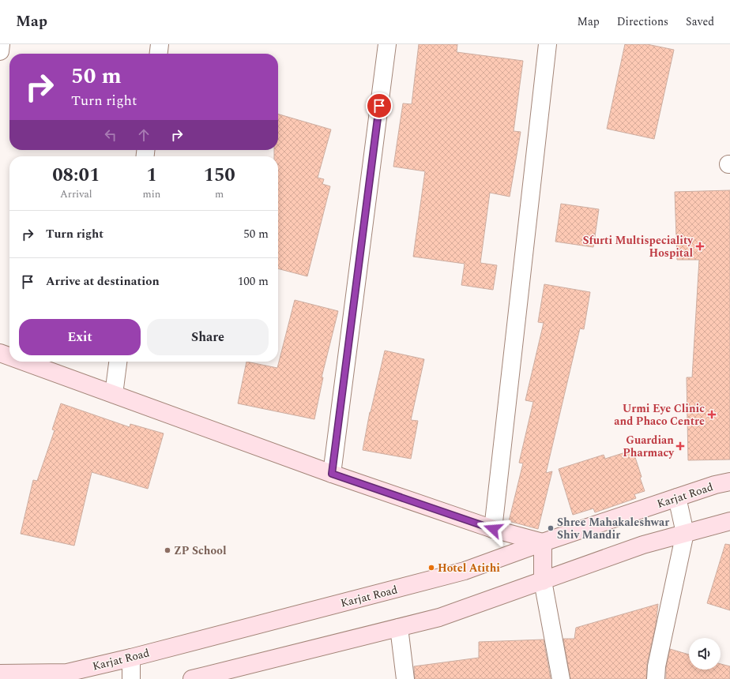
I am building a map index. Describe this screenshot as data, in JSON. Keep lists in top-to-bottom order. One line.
{"streets":{"main road":["Karjat Road"]},"places":{"health":["Sfurti Multispeciality Hospital","Urmi Eye Clinic and Phaco Centre","Guardian Pharmacy"],"other":["Shree Mahakaleshwar Shiv Mandir","ZP School","Hotel Atithi"]},"page":{"header":"Map","nav":["Map","Directions","Saved"],"turn":["50 m","Turn right"],"eta":["08:01","Arrival","1","min","150","m"],"list":[{"name":"Turn right","value":"50 m"},{"name":"Arrive at destination","value":"100 m"}],"buttons":["Exit","Share"]}}
